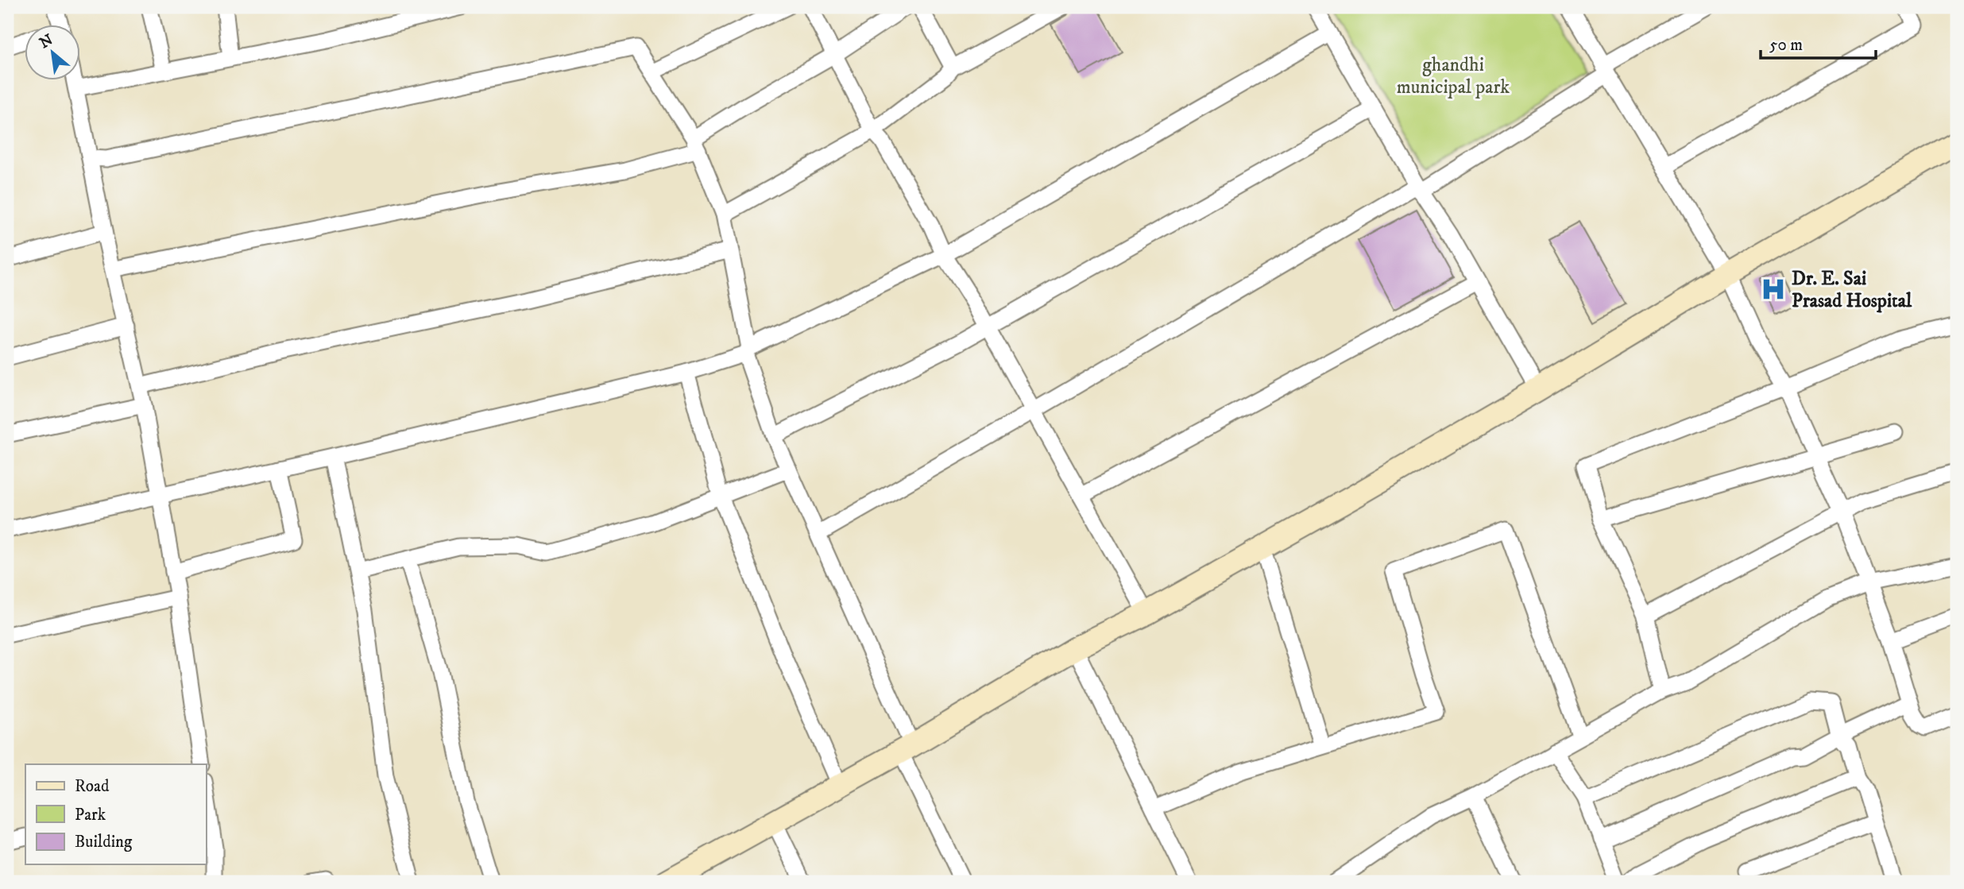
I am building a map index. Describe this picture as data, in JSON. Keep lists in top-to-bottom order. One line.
{"parks":["ghandhi municipal park"],"places":{"hospital":["Dr. E. Sai Prasad Hospital"]},"legend":["Road","Park","Building"],"scale_bar":"50 m","north":"top left"}
